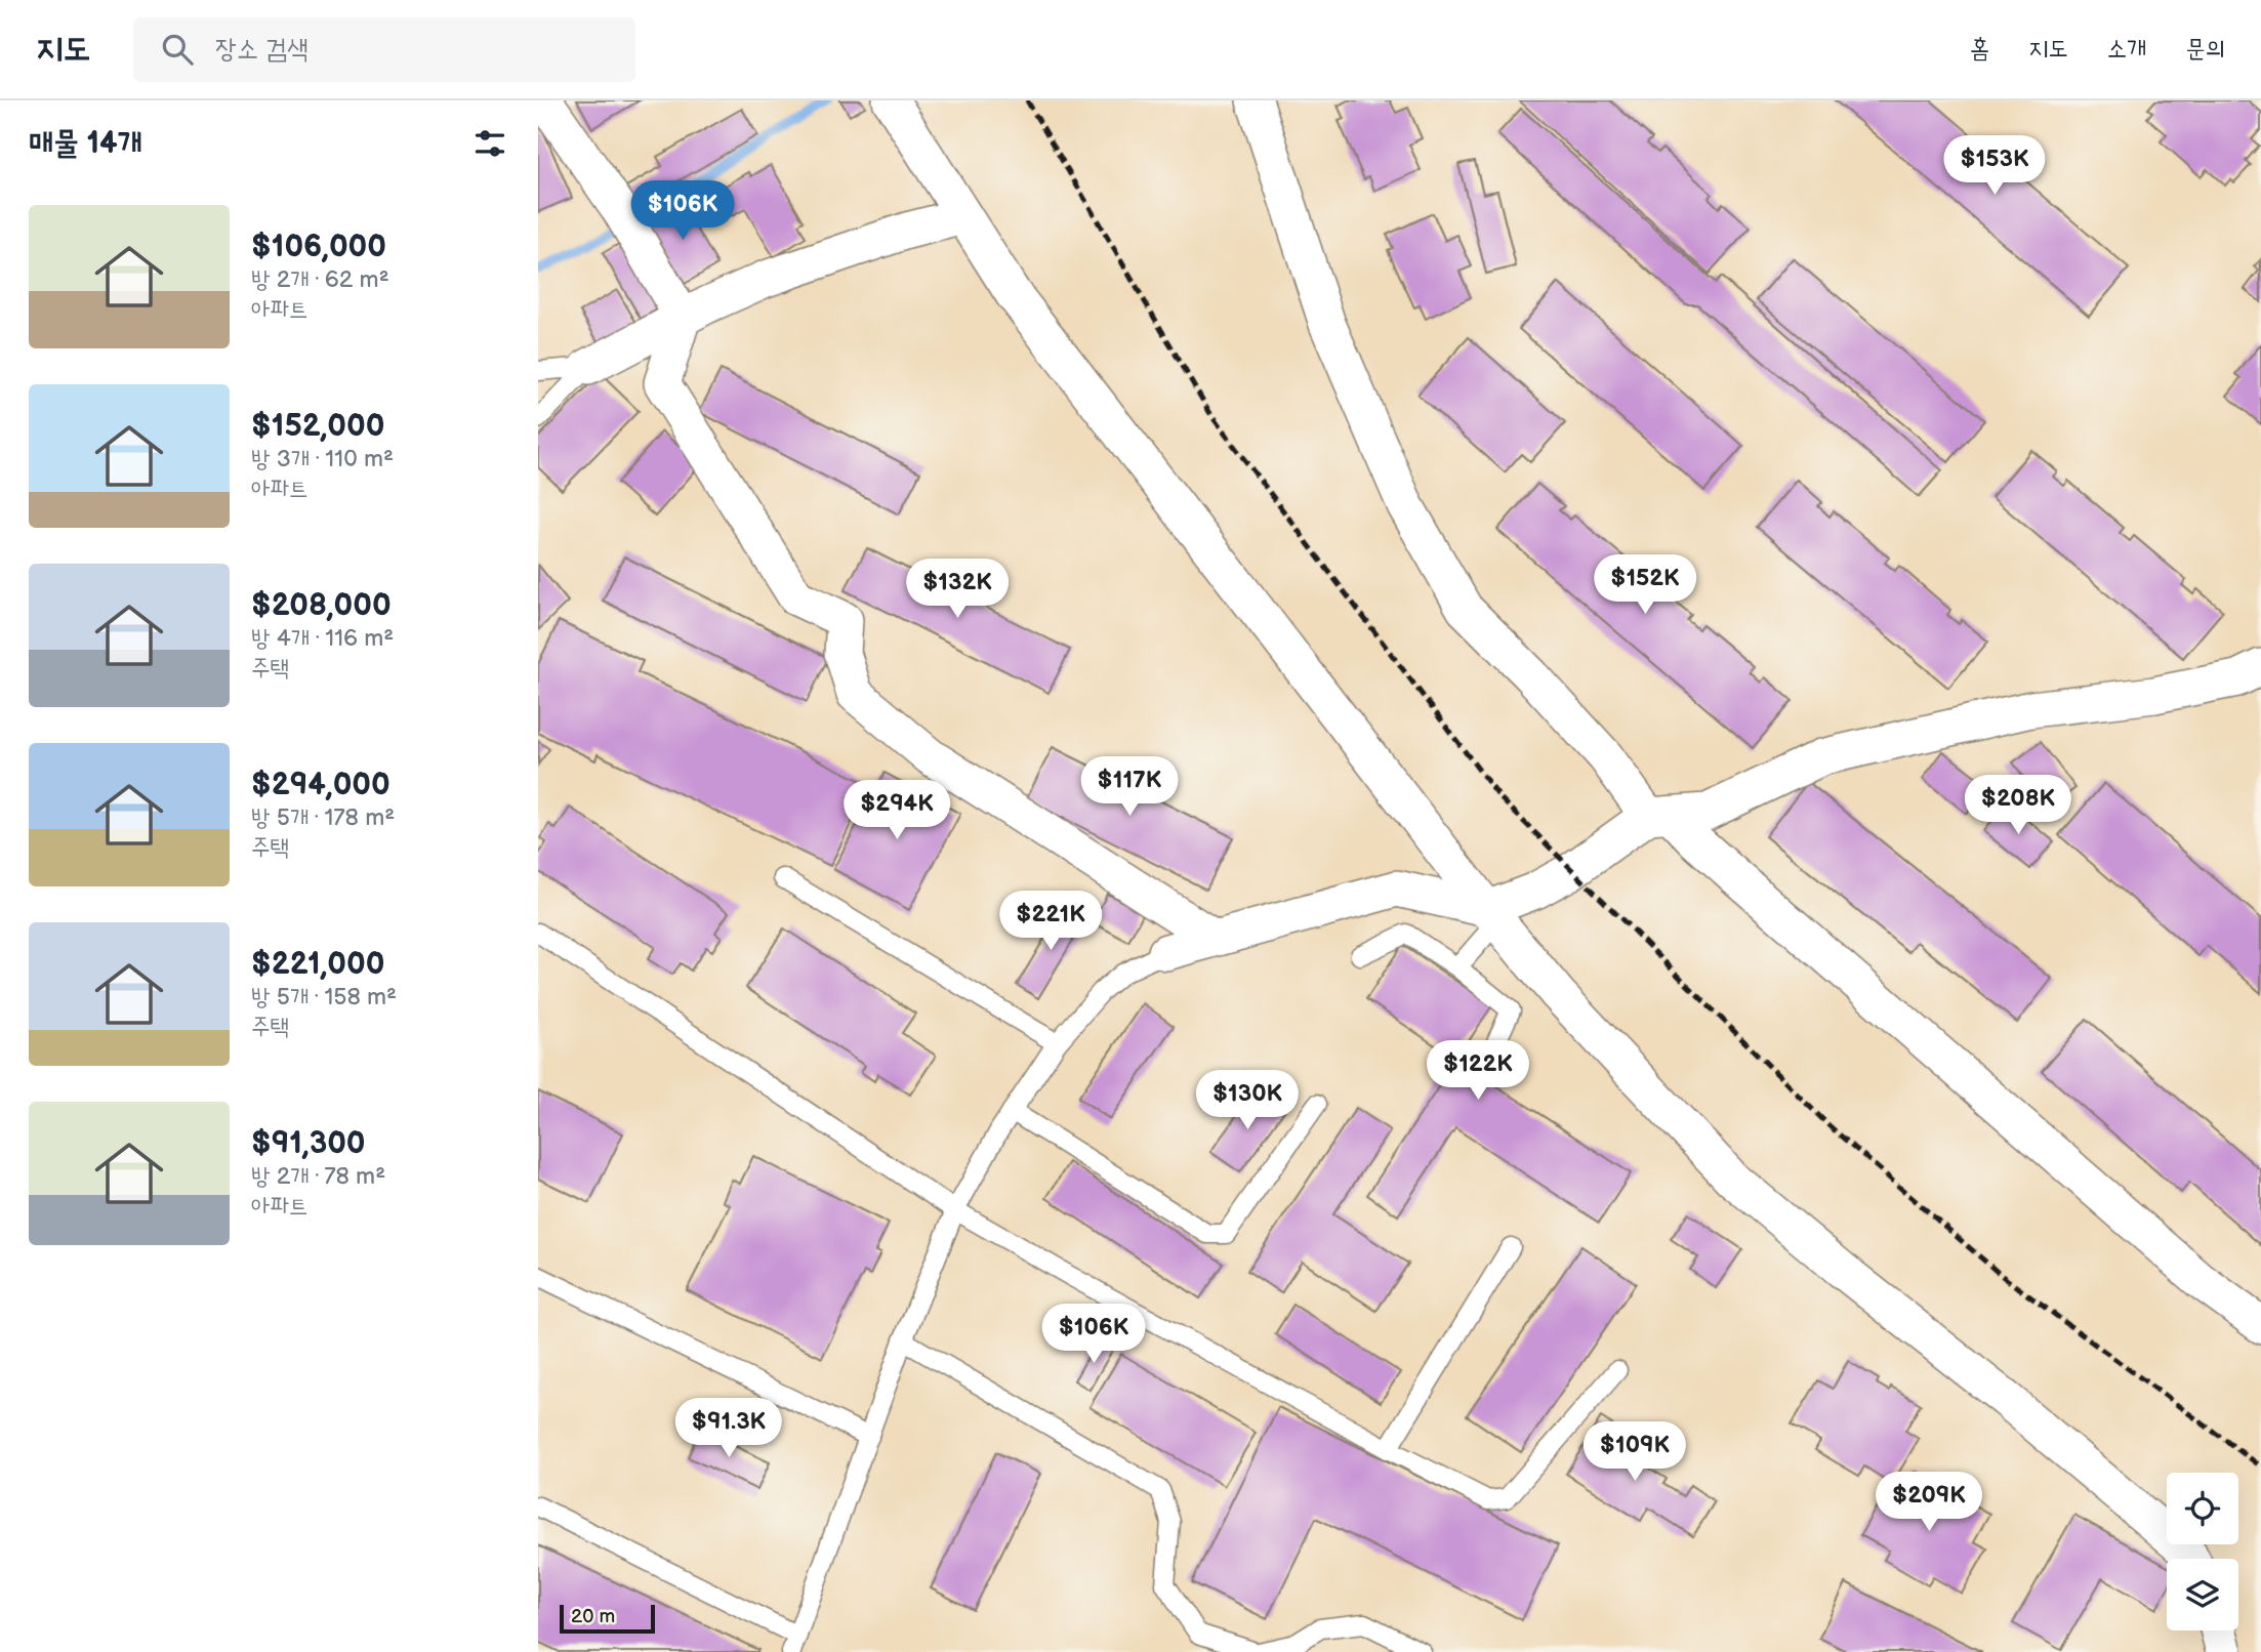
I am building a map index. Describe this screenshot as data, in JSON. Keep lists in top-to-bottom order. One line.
{"scale_bar":"20 m","page":{"header":"지도","search":"장소 검색","nav":["홈","지도","소개","문의"],"heading":"매물 14개","price":["$153K","$106K","$152K","$132K","$117K","$208K","$294K","$221K","$122K","$130K","$106K","$91.3K","$109K","$209K"],"list":[{"name":"$106,000","note":"방 2개 · 62 m² · 아파트"},{"name":"$152,000","note":"방 3개 · 110 m² · 아파트"},{"name":"$208,000","note":"방 4개 · 116 m² · 주택"},{"name":"$294,000","note":"방 5개 · 178 m² · 주택"},{"name":"$221,000","note":"방 5개 · 158 m² · 주택"},{"name":"$91,300","note":"방 2개 · 78 m² · 아파트"}],"scale":"20 m"}}
